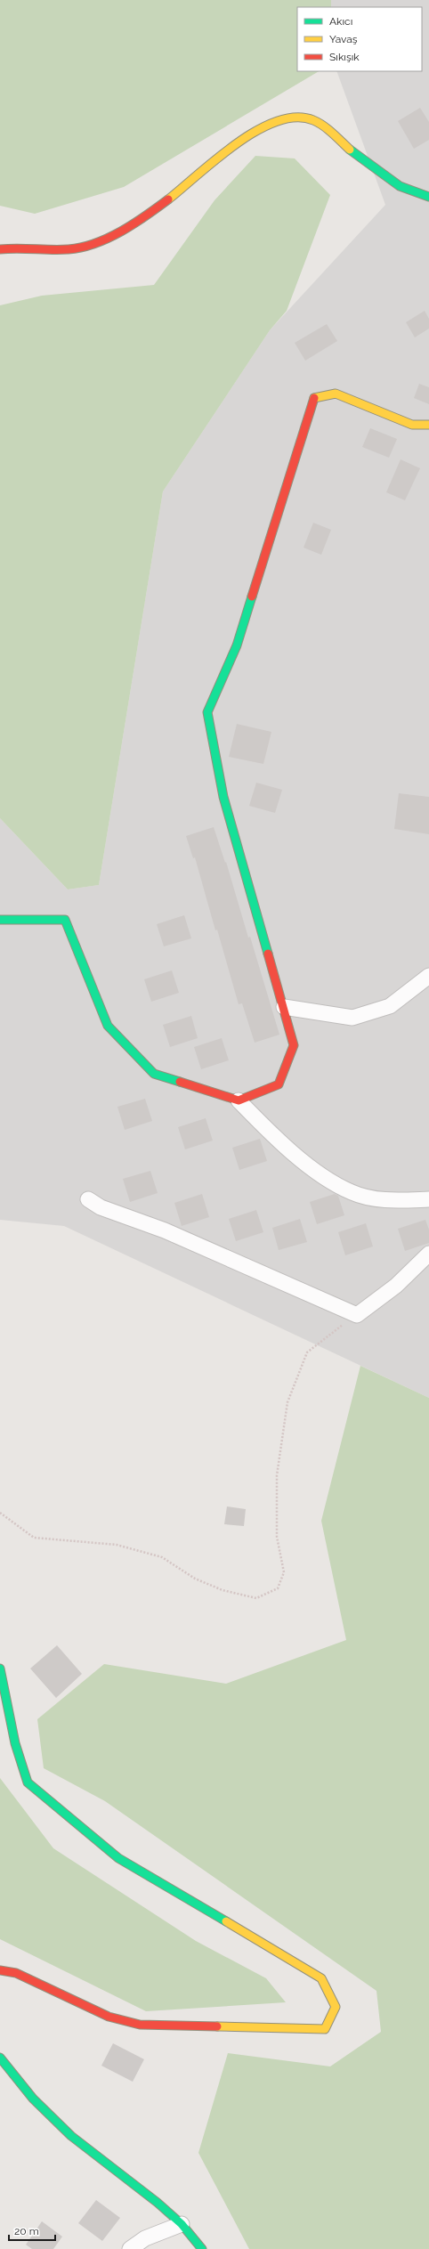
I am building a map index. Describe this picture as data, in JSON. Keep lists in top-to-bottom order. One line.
{"legend":["Akıcı","Yavaş","Sıkışık"],"scale_bar":"20 m"}
